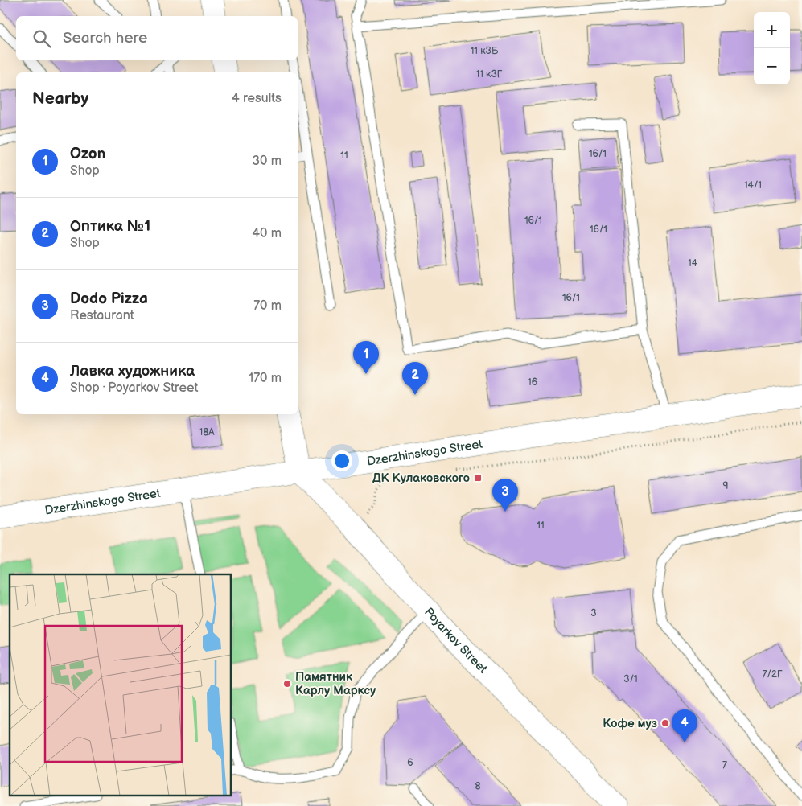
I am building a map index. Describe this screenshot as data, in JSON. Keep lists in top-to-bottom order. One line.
{"streets":{"main road":["Dzerzhinskogo Street","Poyarkov Street"]},"crossings":[["Dzerzhinskogo Street","Poyarkov Street"]],"places":{"transit":["ДК Кулаковского"],"other":["Памятник Карлу Марксу","Кофе муз"]},"house_numbers":["11 к3Б","11 к3Г","16/1","11","14/1","16/1","16/1","14","16/1","16","18А","9","11","3","7/2Г","3/1","6","7","8"],"page":{"map_buttons":["+","−"],"search":"Search here","heading":["Nearby","4 results"],"list":[{"mark":"1","name":"Ozon","note":"Shop","value":"30 m"},{"mark":"2","name":"Оптика №1","note":"Shop","value":"40 m"},{"mark":"3","name":"Dodo Pizza","note":"Restaurant","value":"70 m"},{"mark":"4","name":"Лавка художника","note":"Shop · Poyarkov Street","value":"170 m"}],"pins":["1","2","3","4"]}}
